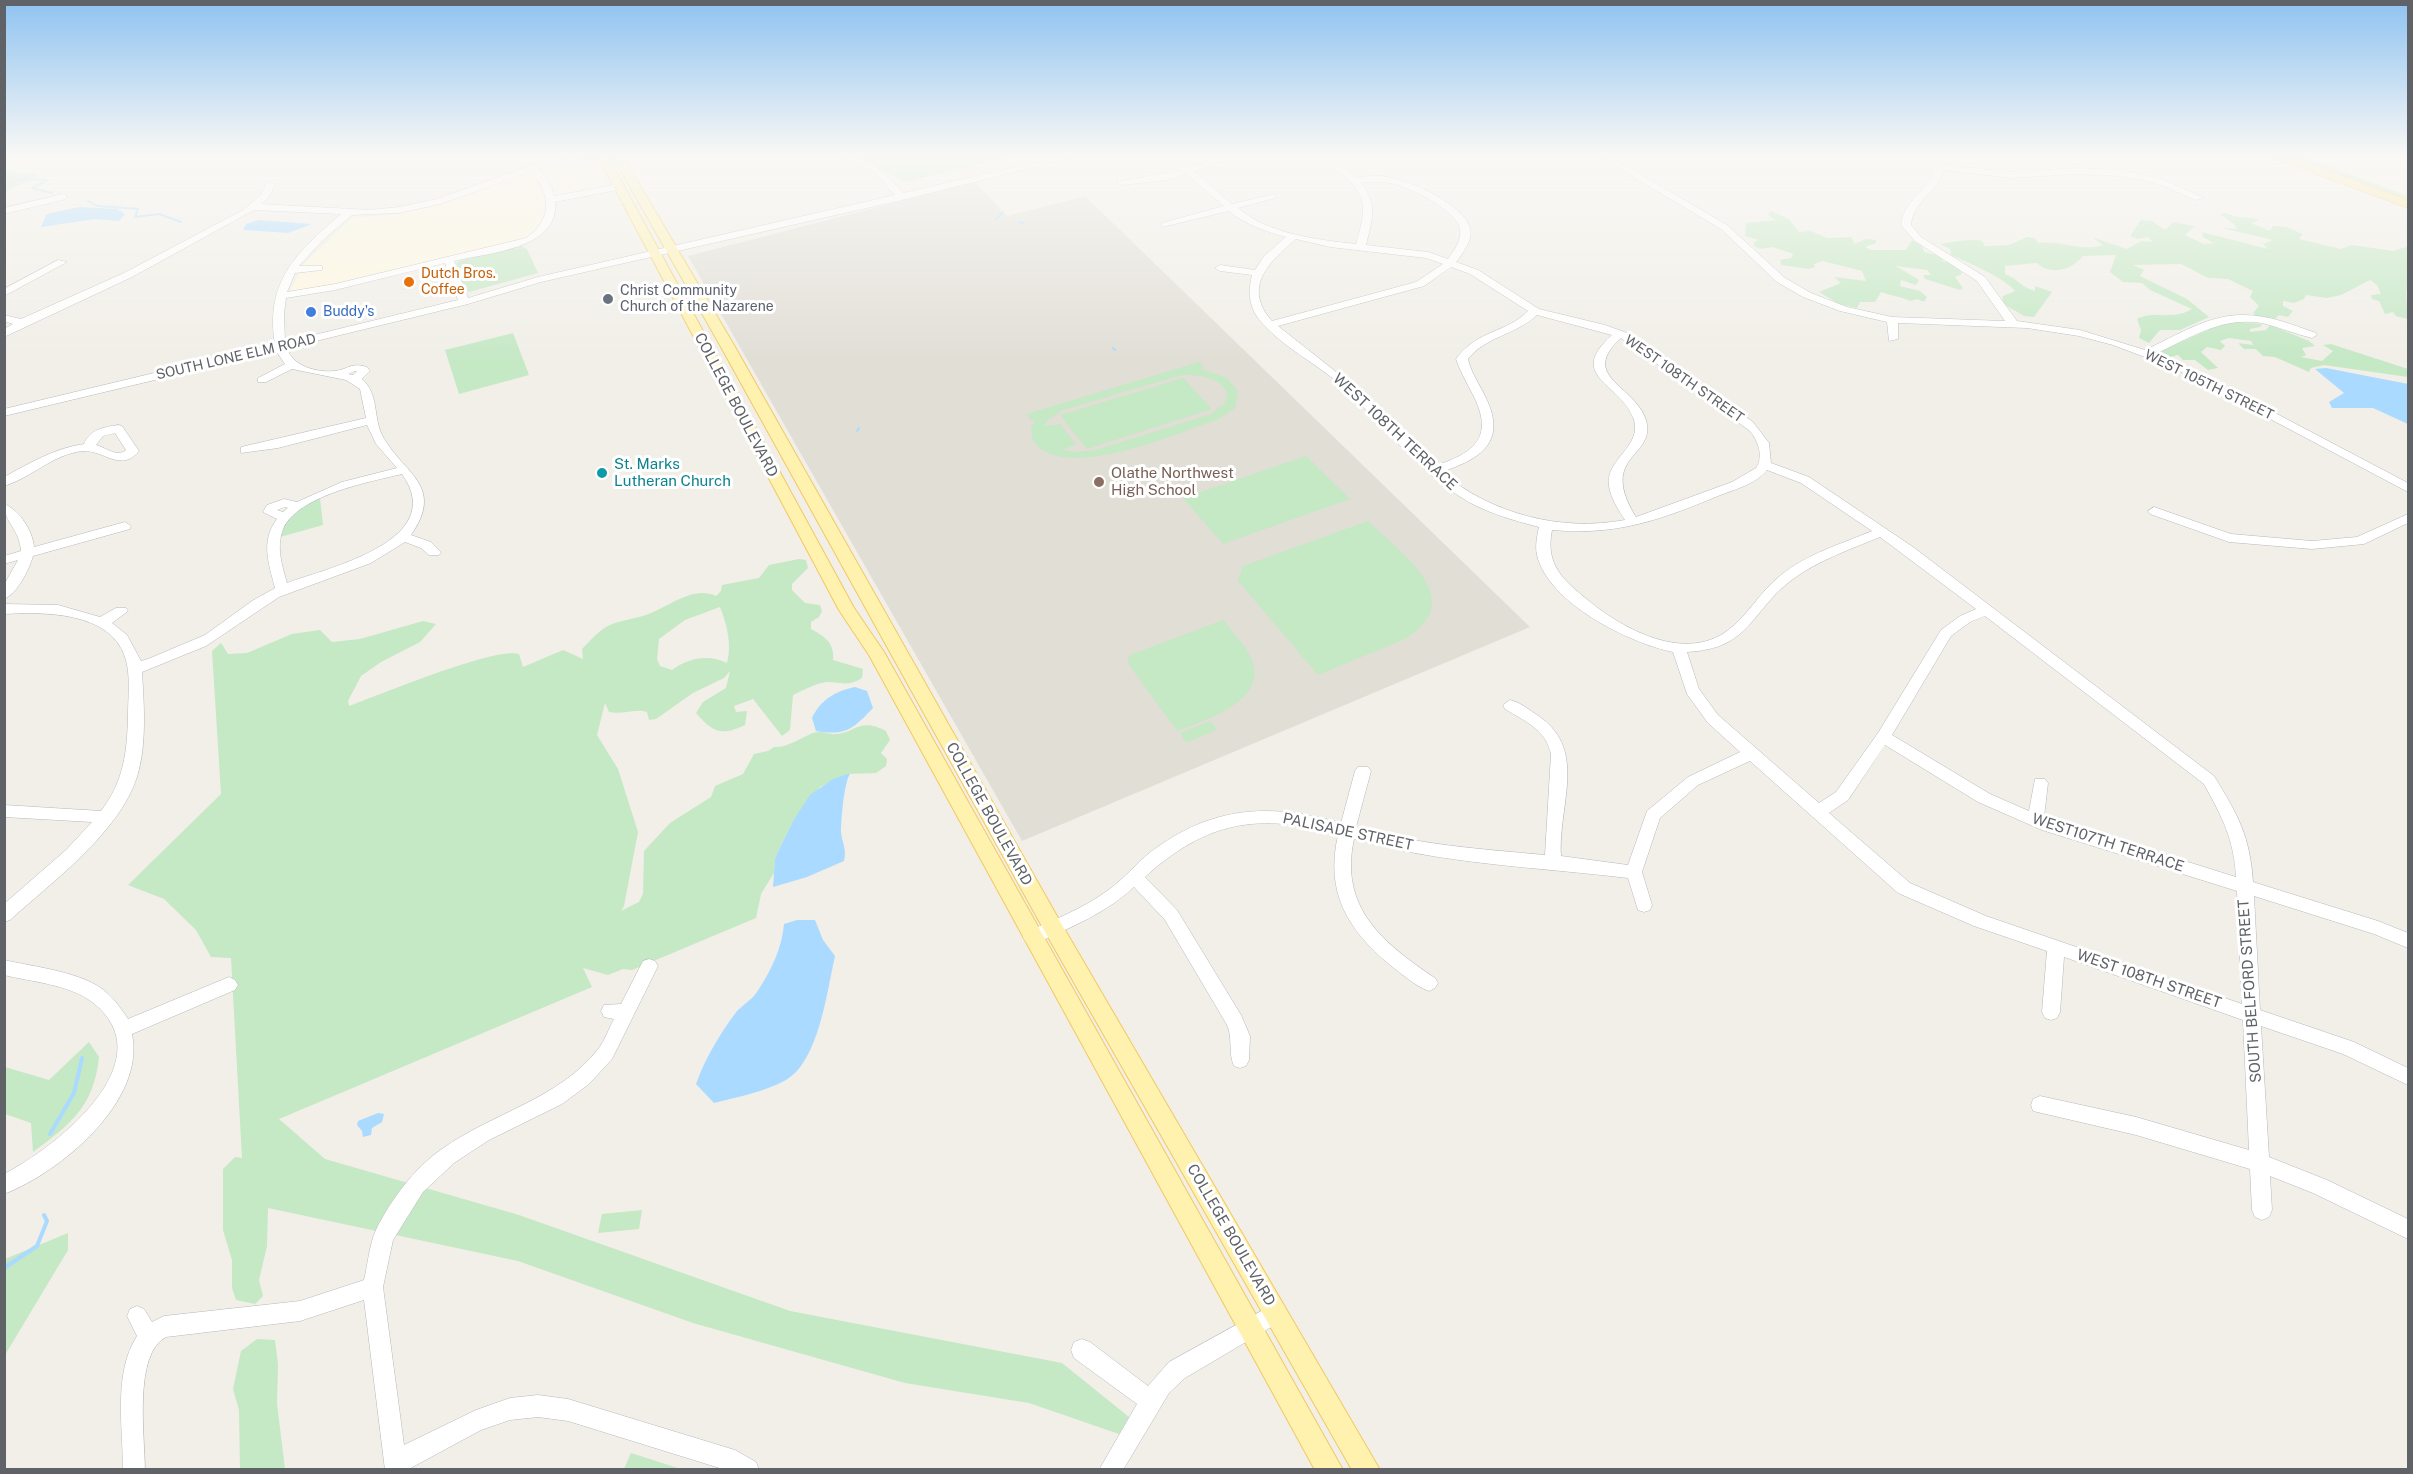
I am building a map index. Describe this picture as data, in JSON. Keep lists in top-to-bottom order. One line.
{"streets":{"main road":["COLLEGE BOULEVARD"],"street":["SOUTH LONE ELM ROAD","WEST 108TH STREET","WEST 105TH STREET","WEST 108TH TERRACE","PALISADE STREET","WEST107TH TERRACE","SOUTH BELFORD STREET"]},"crossings":[["SOUTH LONE ELM ROAD","COLLEGE BOULEVARD"],["WEST 108TH STREET","SOUTH BELFORD STREET"],["COLLEGE BOULEVARD","PALISADE STREET"],["WEST107TH TERRACE","SOUTH BELFORD STREET"]],"places":["Dutch Bros. Coffee","Christ Community Church of the Nazarene","Buddy's","St. Marks Lutheran Church","Olathe Northwest High School"]}
